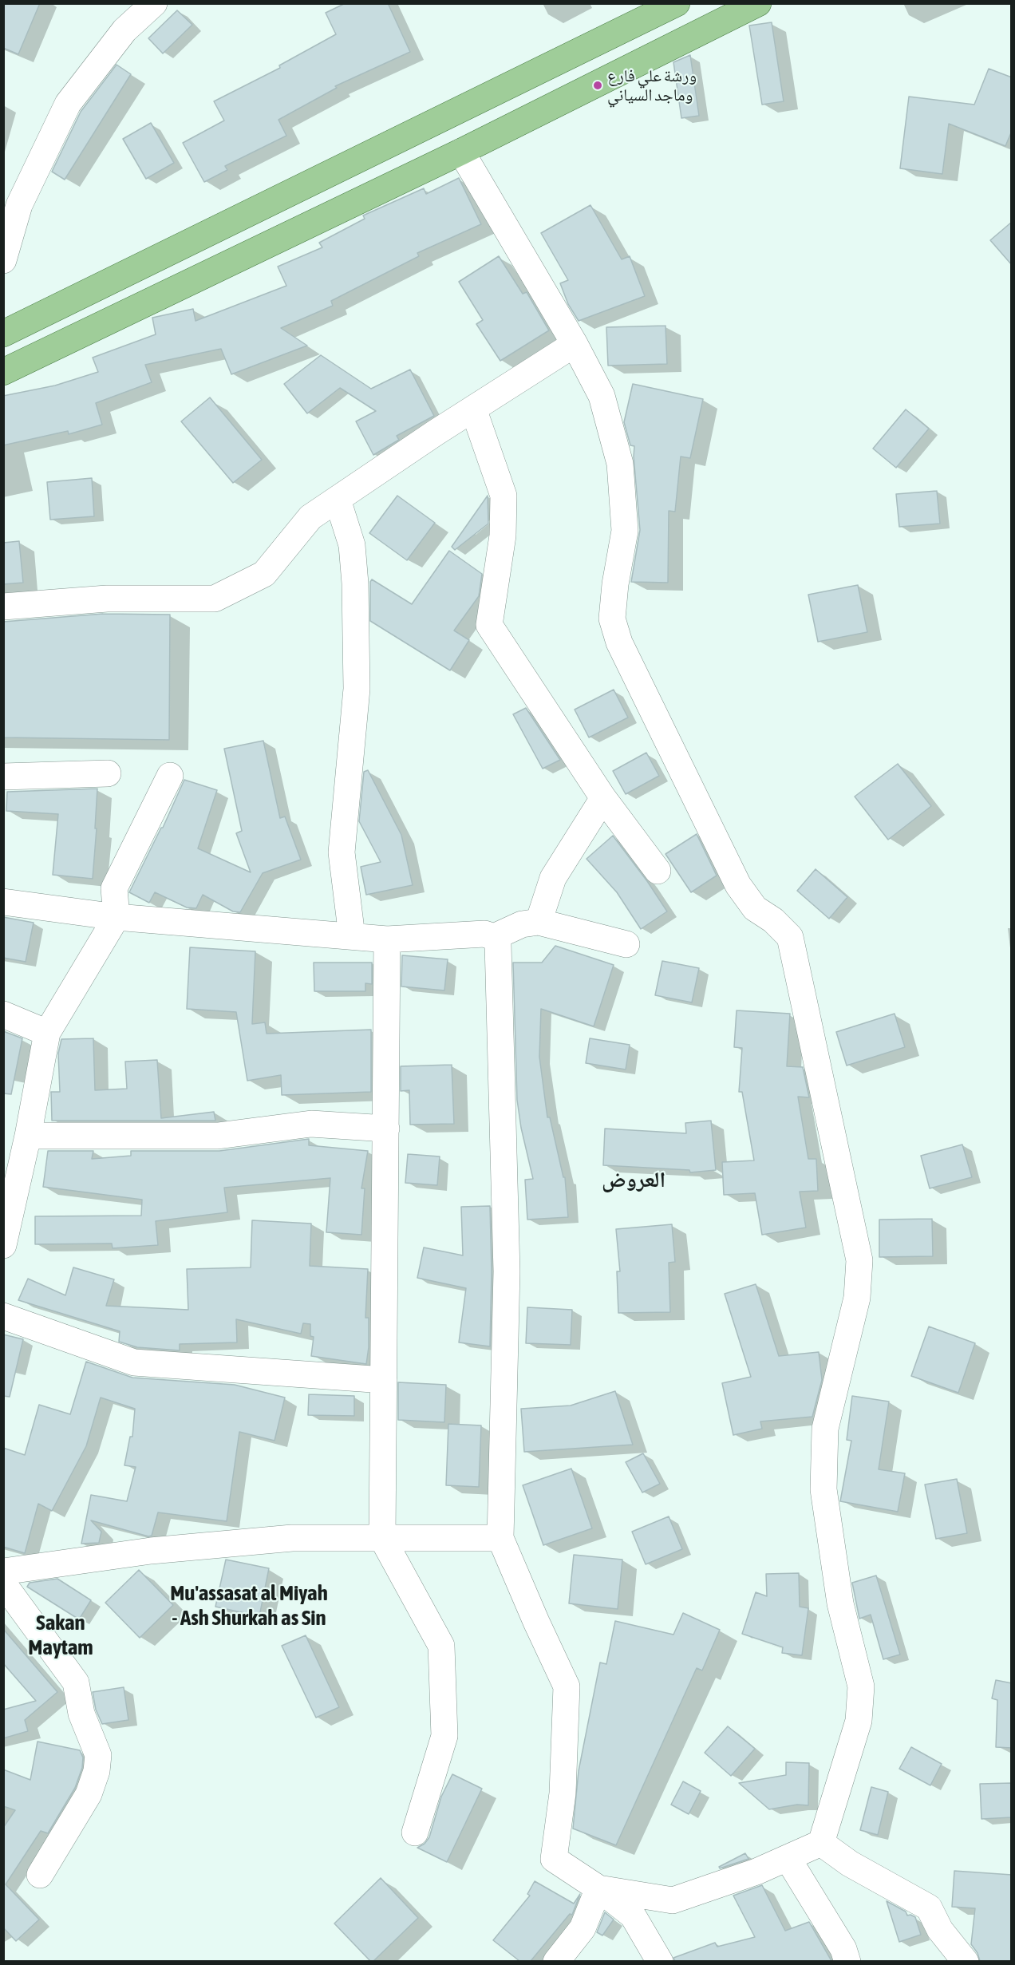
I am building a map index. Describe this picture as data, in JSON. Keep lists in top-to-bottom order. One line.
{"districts":["العروض","Mu'assasat al Miyah - Ash Shurkah as Sin","Sakan Maytam"],"places":["ورشة علي فارع وماجد السياني"]}
